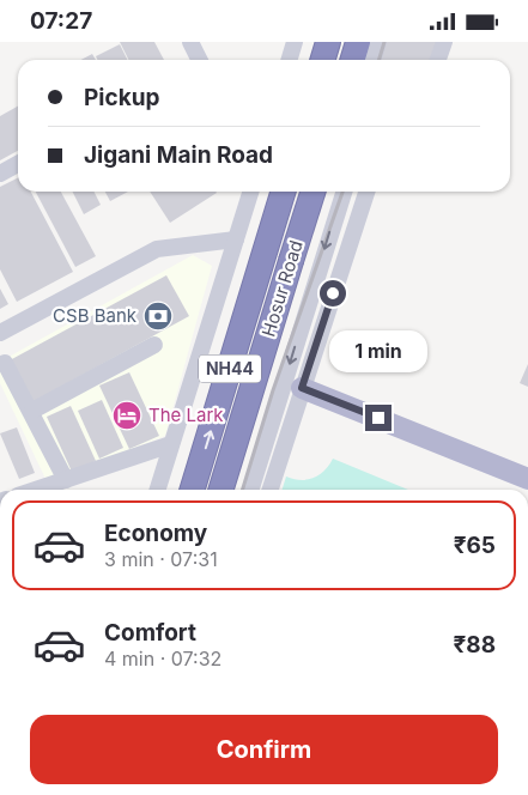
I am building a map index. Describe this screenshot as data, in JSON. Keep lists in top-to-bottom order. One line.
{"streets":{"highway":["Hosur Road","NH44"]},"places":{"bank":["CSB Bank"],"hotel":["The Lark"]},"page":{"status":"07:27","banner":["Pickup","Jigani Main Road"],"bubble":"1 min","list":[{"name":"Economy","note":"3 min · 07:31","value":"₹65"},{"name":"Comfort","note":"4 min · 07:32","value":"₹88"}],"buttons":"Confirm"}}
